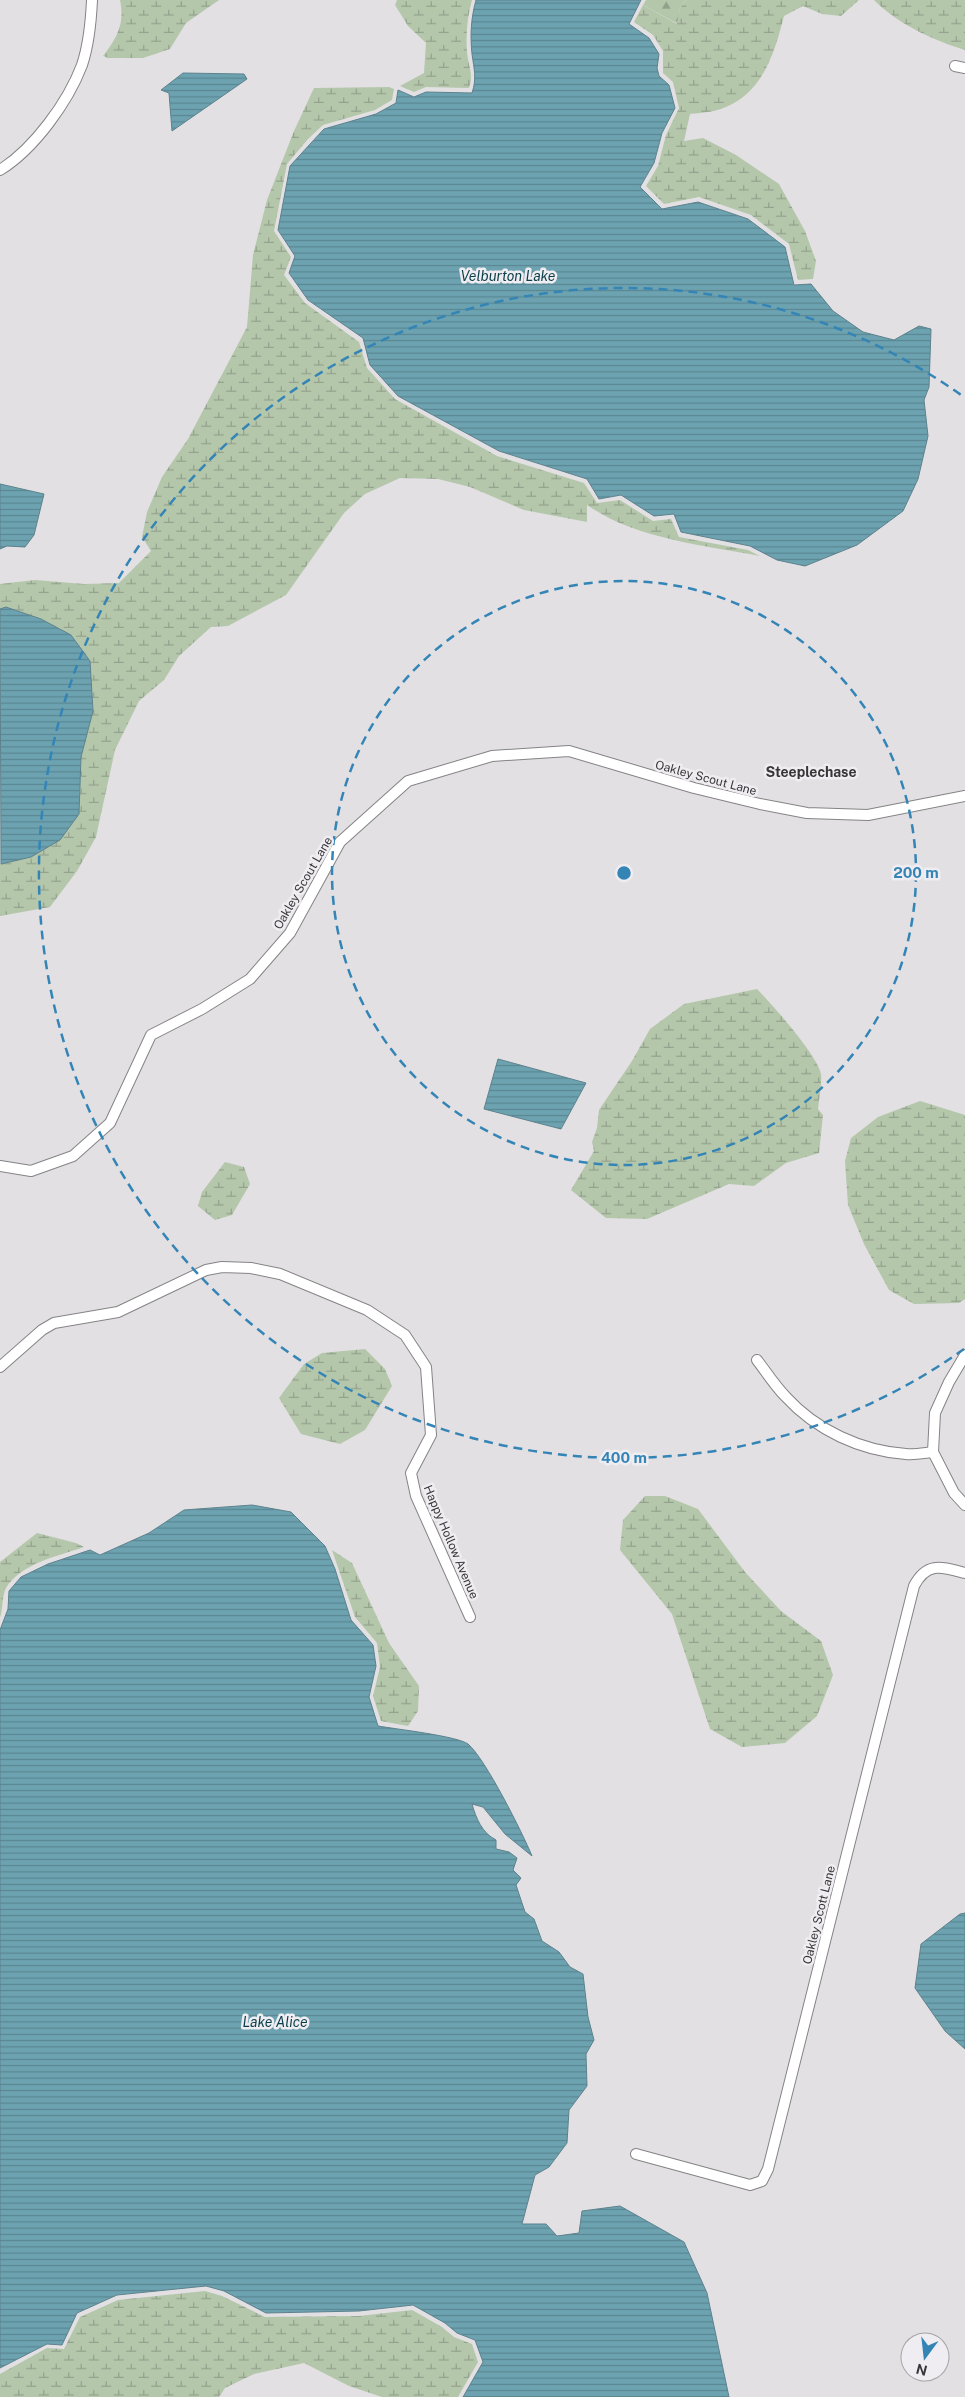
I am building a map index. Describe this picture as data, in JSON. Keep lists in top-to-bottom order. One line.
{"streets":{"street":["Oakley Scout Lane","Happy Hollow Avenue","Oakley Scott Lane"]},"districts":["Steeplechase"],"water":["Velburton Lake","Lake Alice"],"north":"bottom","rings":["200 m","400 m"]}
